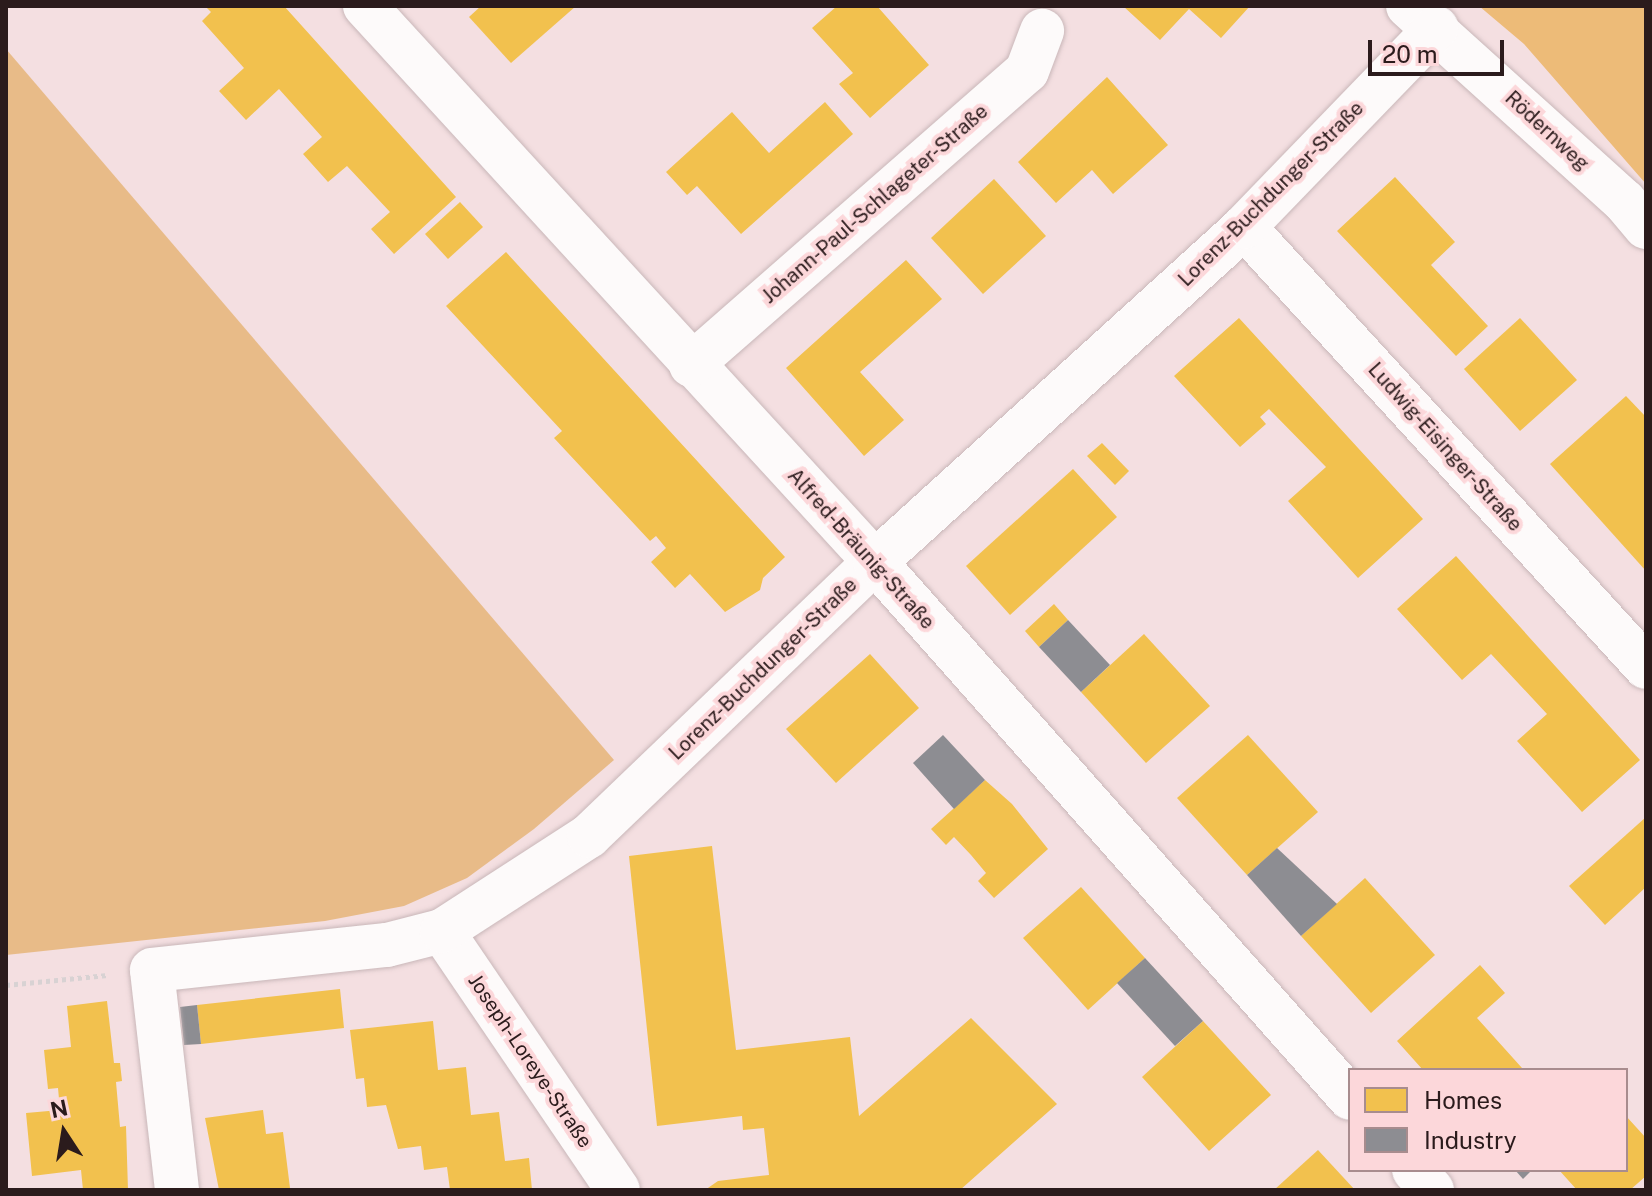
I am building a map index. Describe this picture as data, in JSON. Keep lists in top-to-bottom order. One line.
{"streets":{"street":["Rödernweg","Lorenz-Buchdunger-Straße","Johann-Paul-Schlageter-Straße","Ludwig-Eisinger-Straße","Alfred-Bräunig-Straße","Joseph-Loreye-Straße"]},"crossings":[["Rödernweg","Lorenz-Buchdunger-Straße"],["Lorenz-Buchdunger-Straße","Ludwig-Eisinger-Straße"],["Lorenz-Buchdunger-Straße","Alfred-Bräunig-Straße"],["Lorenz-Buchdunger-Straße","Joseph-Loreye-Straße"],["Johann-Paul-Schlageter-Straße","Alfred-Bräunig-Straße"]],"legend":["Homes","Industry"],"scale_bar":"20 m","north":"top"}
